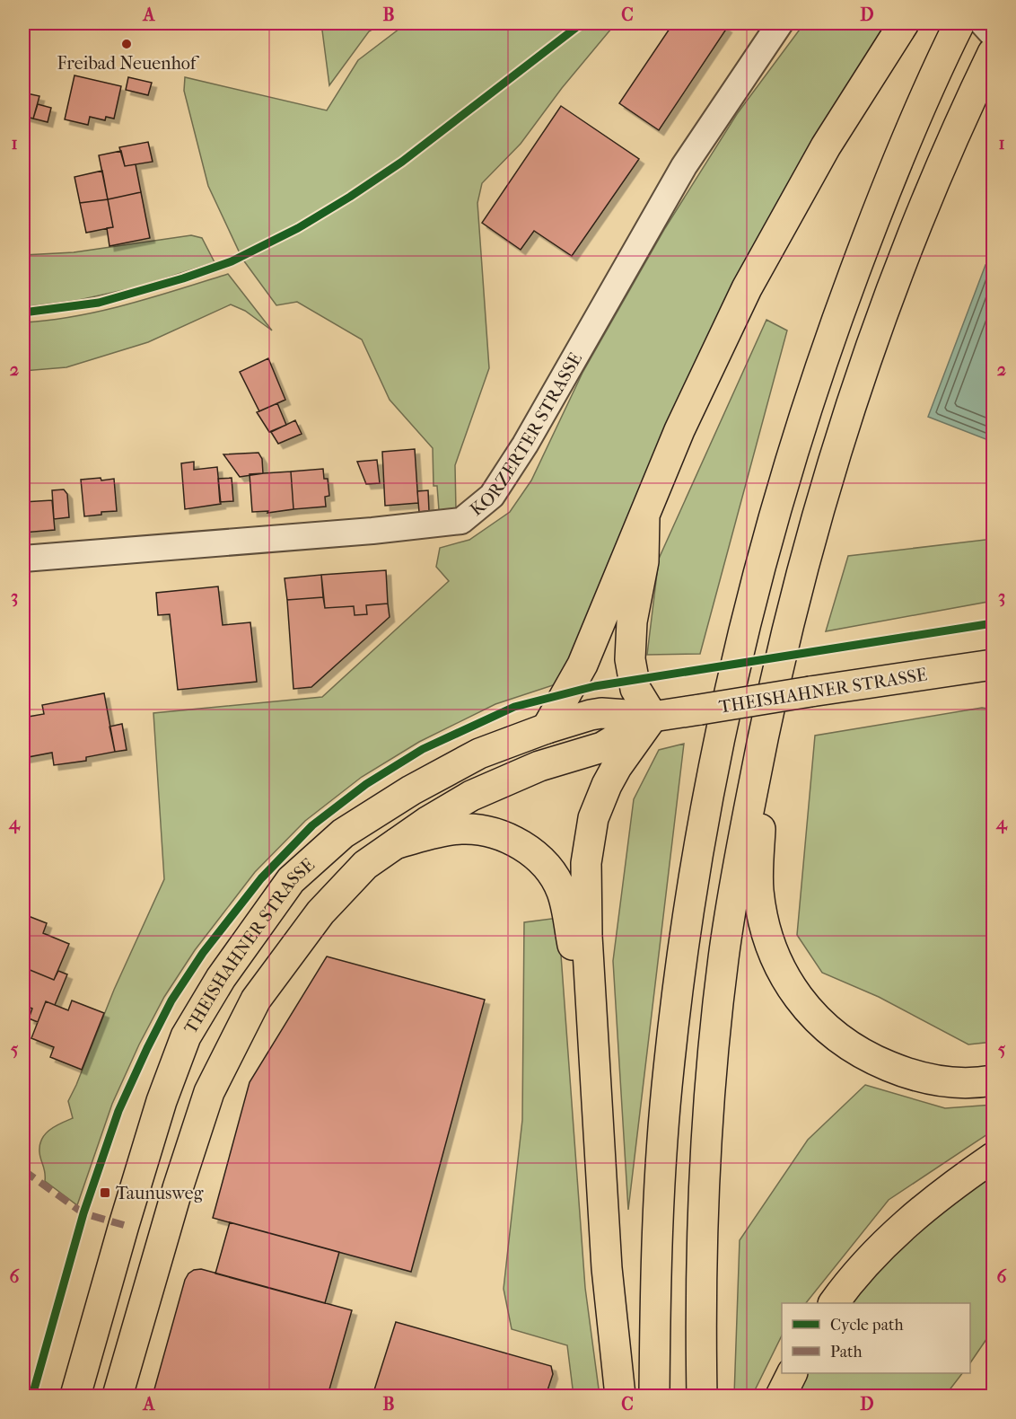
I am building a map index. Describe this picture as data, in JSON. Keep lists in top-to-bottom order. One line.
{"streets":{"main road":["THEISHAHNER STRASSE"],"street":["KORZERTER STRASSE"]},"places":{"other":["Freibad Neuenhof"],"transit":["Taunusweg"]},"legend":["Cycle path","Path"],"grid":{"columns":["A","B","C","D"],"rows":["1","2","3","4","5","6"]}}
